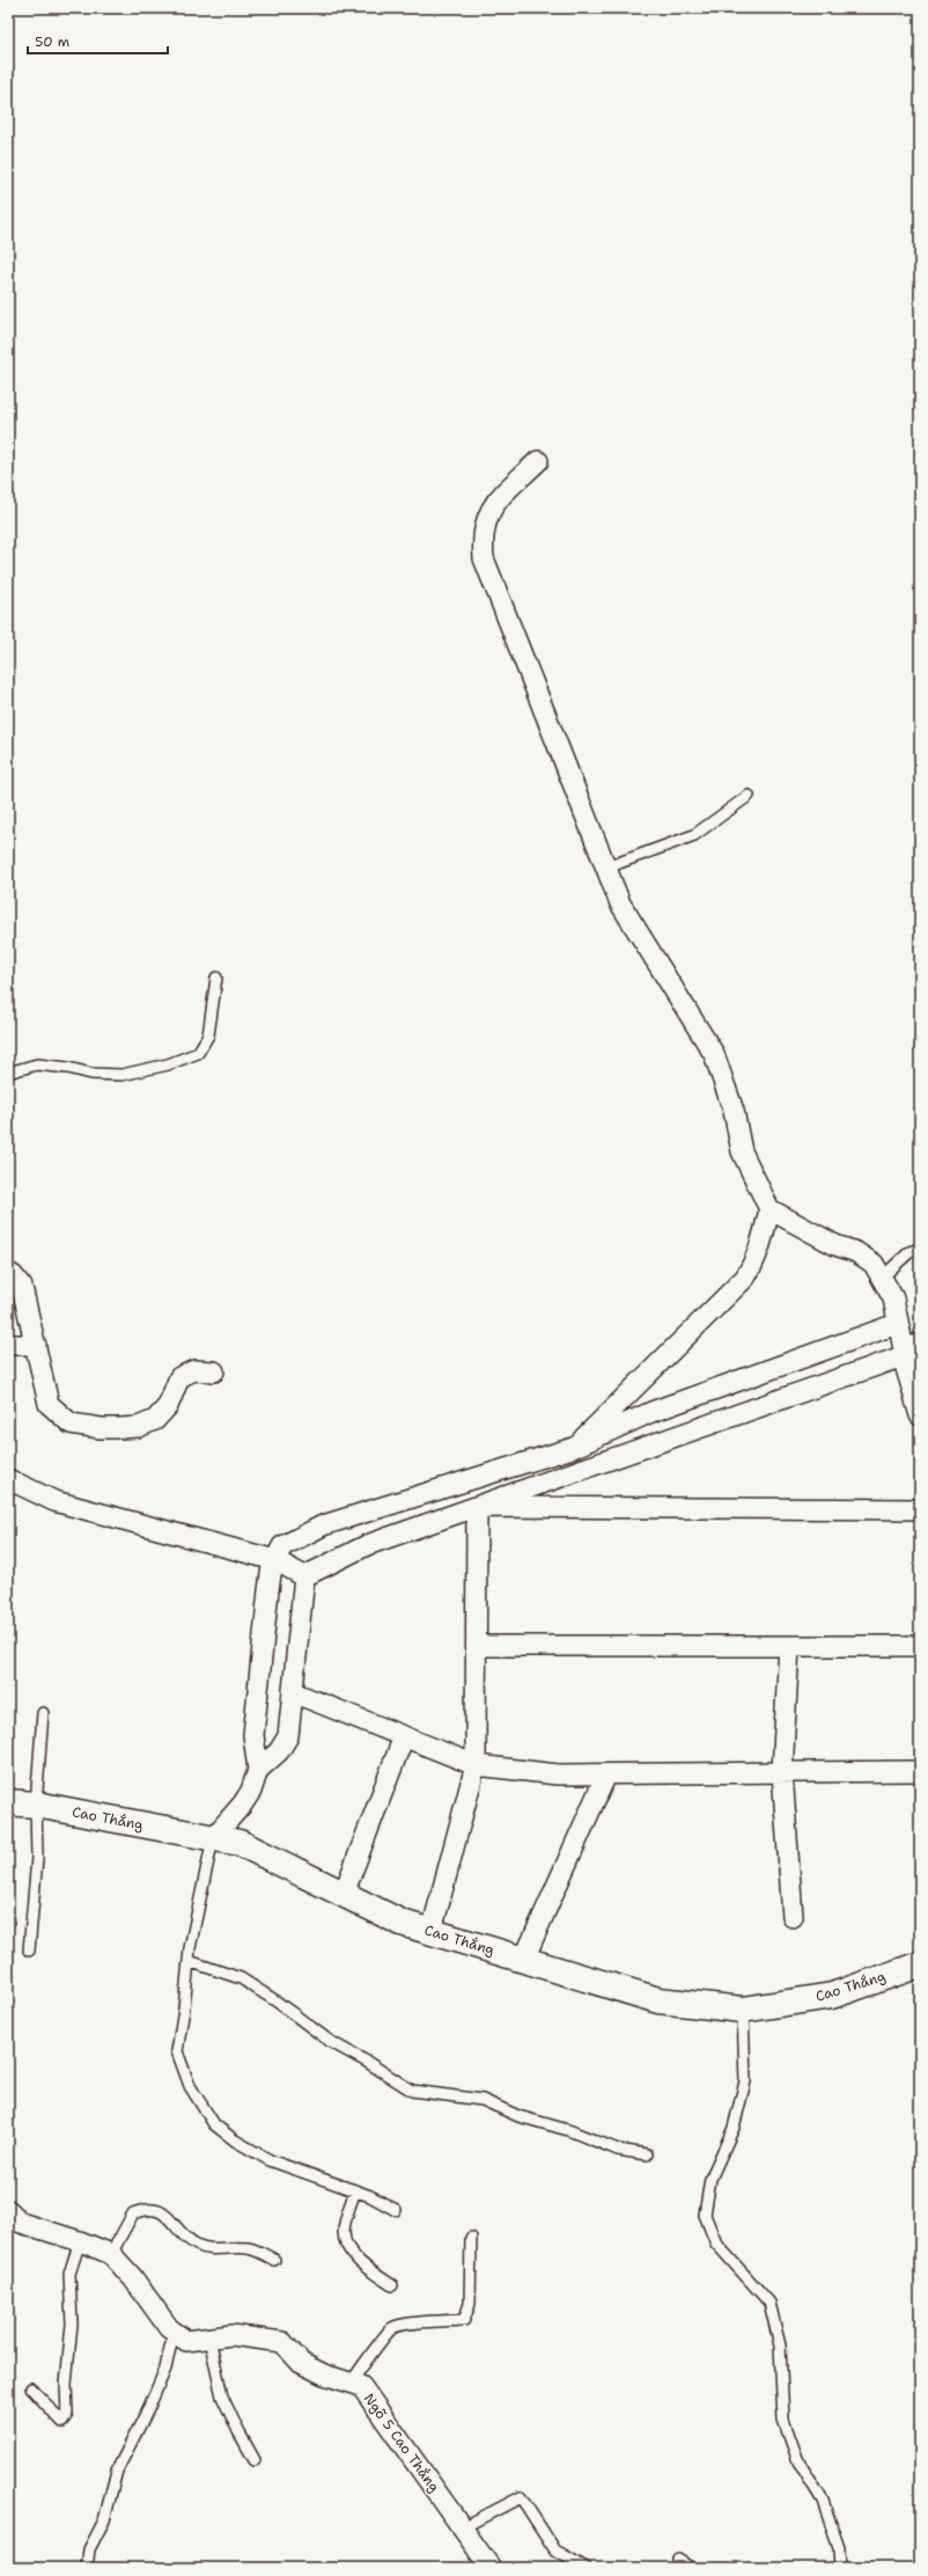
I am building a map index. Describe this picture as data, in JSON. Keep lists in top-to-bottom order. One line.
{"streets":{"main road":["Cao Thắng"],"street":["Ngõ 5 Cao Thắng"]},"scale_bar":"50 m"}
